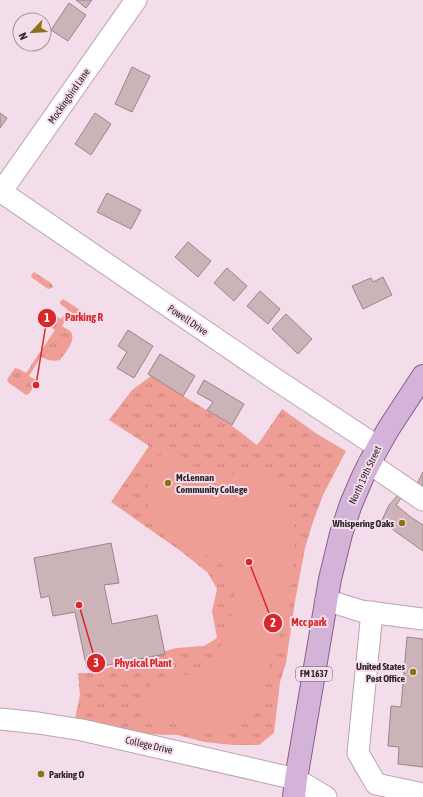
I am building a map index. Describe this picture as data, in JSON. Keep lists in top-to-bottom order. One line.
{"streets":{"main road":["North 19th Street","FM 1637"],"street":["Mockingbird Lane","Powell Drive","College Drive"]},"crossings":[["Mockingbird Lane","Powell Drive"],["Powell Drive","North 19th Street"],["North 19th Street","College Drive"]],"places":["Parking R","McLennan Community College","Whispering Oaks","Mcc park","Physical Plant","United States Post Office","Parking O"],"north":"bottom left"}
